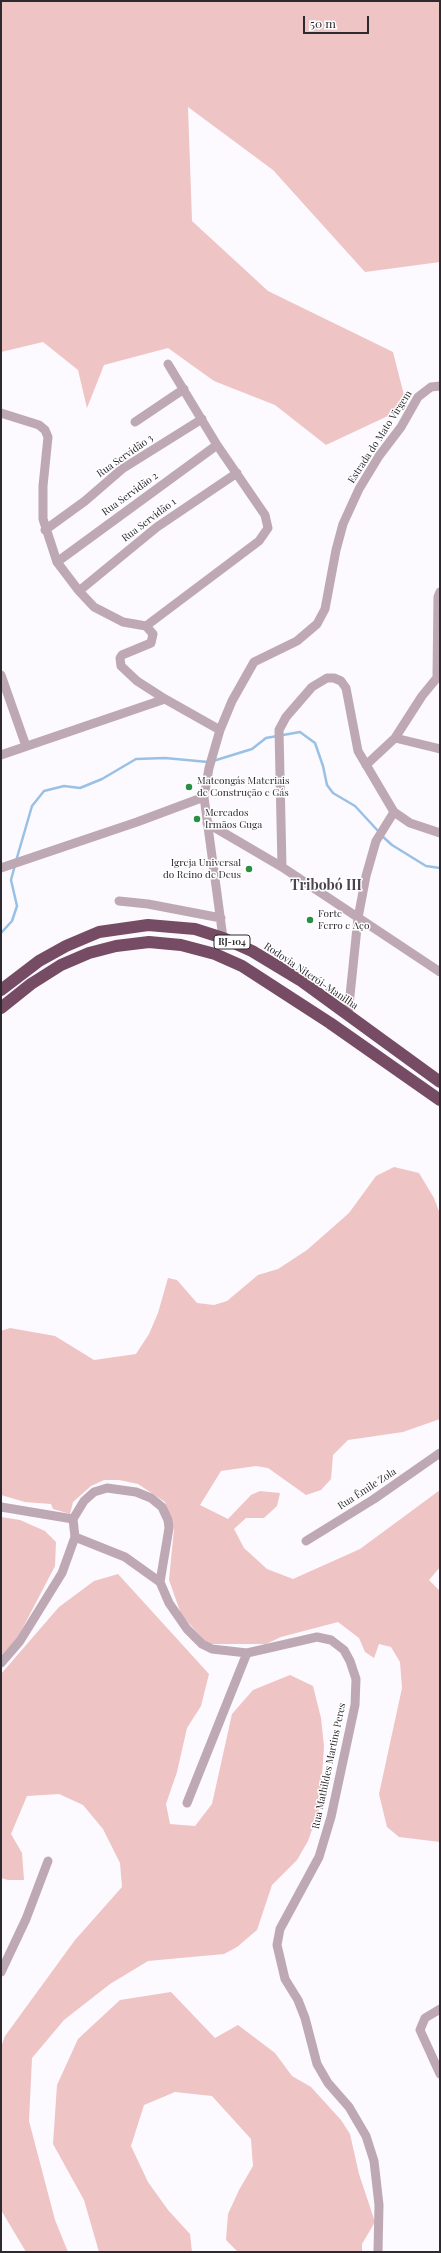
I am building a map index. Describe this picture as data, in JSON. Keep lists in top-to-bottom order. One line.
{"streets":{"highway":["RJ-104","Rodovia Niterói-Manilha"],"street":["Estrada do Mato Virgem","Rua Servidão 3","Rua Servidão 2","Rua Servidão 1","Rua Êmile Zola","Rua Mathildes Martins Peres"]},"crossings":[["Estrada do Mato Virgem","Rodovia Niterói-Manilha"]],"districts":["Tribobó III"],"places":["Matcongás Materiais de Construção e Gás","Mercados Irmãos Guga","Igreja Universal do Reino de Deus","Forte Ferro e Aço"],"scale_bar":"50 m"}
